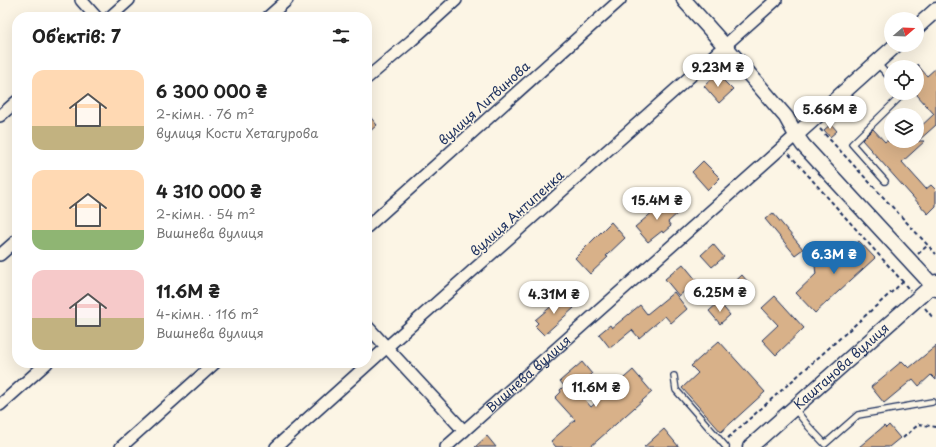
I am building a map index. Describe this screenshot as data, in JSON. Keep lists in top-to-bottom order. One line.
{"streets":{"street":["вулиця Литвинова","вулиця Антипенка","Каштанова вулиця","Вишнева вулиця"]},"north":"right","page":{"heading":"Об’єктів: 7","price":["9.23M ₴","5.66M ₴","15.4M ₴","6.3M ₴","6.25M ₴","4.31M ₴","11.6M ₴"],"list":[{"name":"6 300 000 ₴","note":"2-кімн. · 76 m² · вулиця Кости Хетагурова"},{"name":"4 310 000 ₴","note":"2-кімн. · 54 m² · Вишнева вулиця"},{"name":"11.6M ₴","note":"4-кімн. · 116 m² · Вишнева вулиця"}]}}
